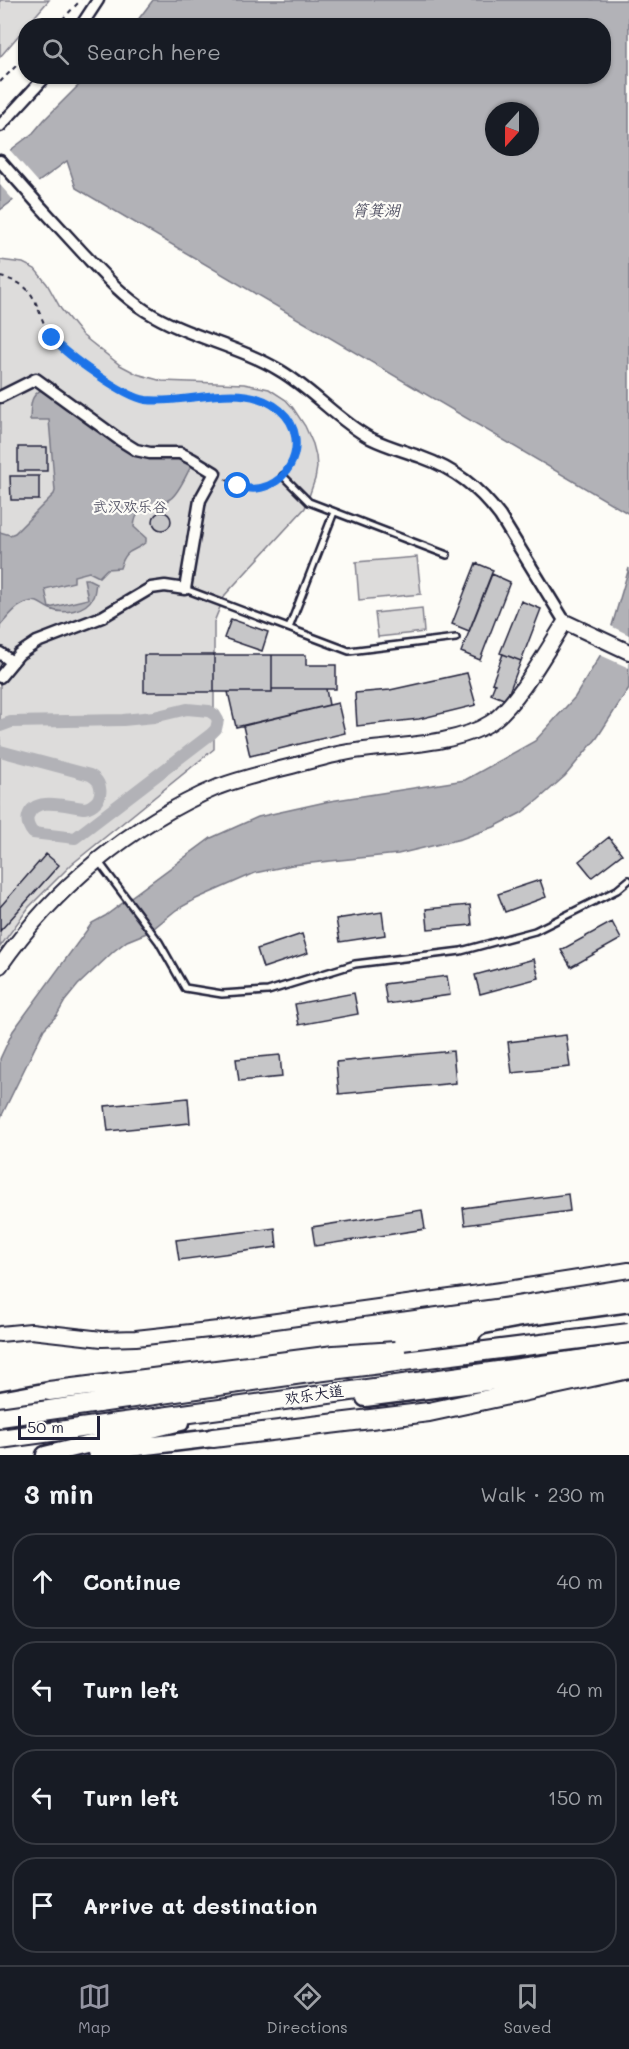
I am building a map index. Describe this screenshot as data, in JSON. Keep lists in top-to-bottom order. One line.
{"streets":{"highway":["欢乐大道"]},"water":["筲箕湖"],"parks":["武汉欢乐谷"],"scale_bar":"50 m","north":"bottom","page":{"search":"Search here","scale":"50 m","heading":["3 min","Walk · 230 m"],"list":[["Continue","40 m"],["Turn left","40 m"],["Turn left","150 m"],"Arrive at destination"],"nav":["Map","Directions","Saved"]}}
